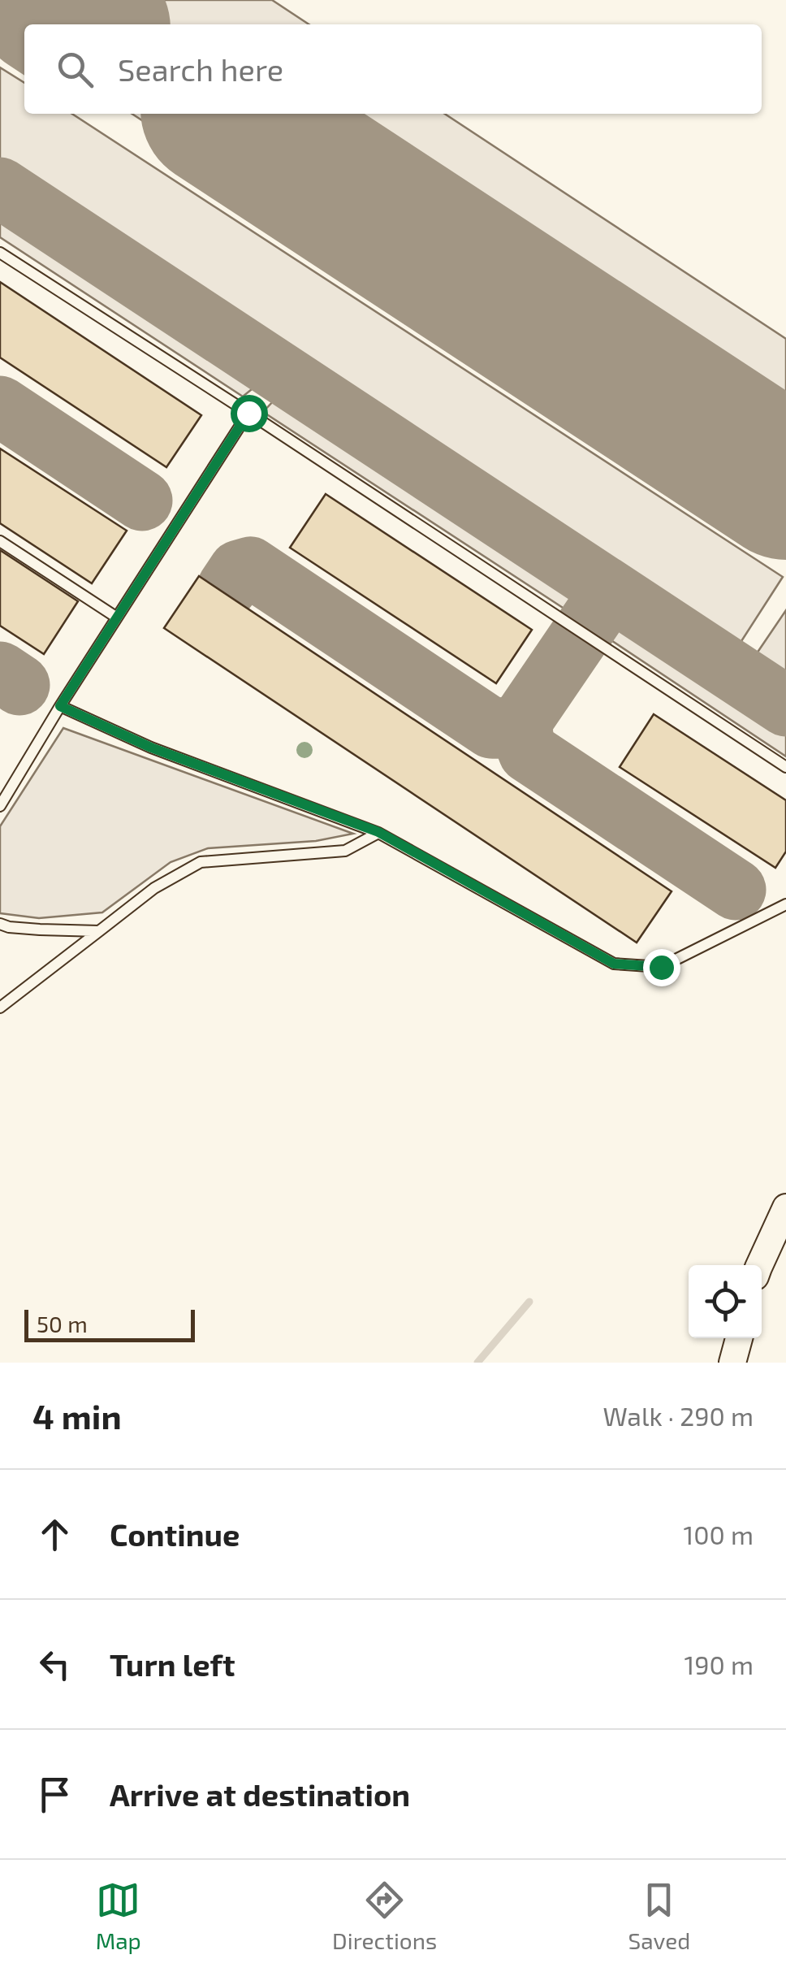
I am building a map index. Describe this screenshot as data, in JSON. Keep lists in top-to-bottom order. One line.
{"scale_bar":"50 m","page":{"search":"Search here","scale":"50 m","heading":["4 min","Walk · 290 m"],"list":[["Continue","100 m"],["Turn left","190 m"],"Arrive at destination"],"nav":["Map","Directions","Saved"]}}
